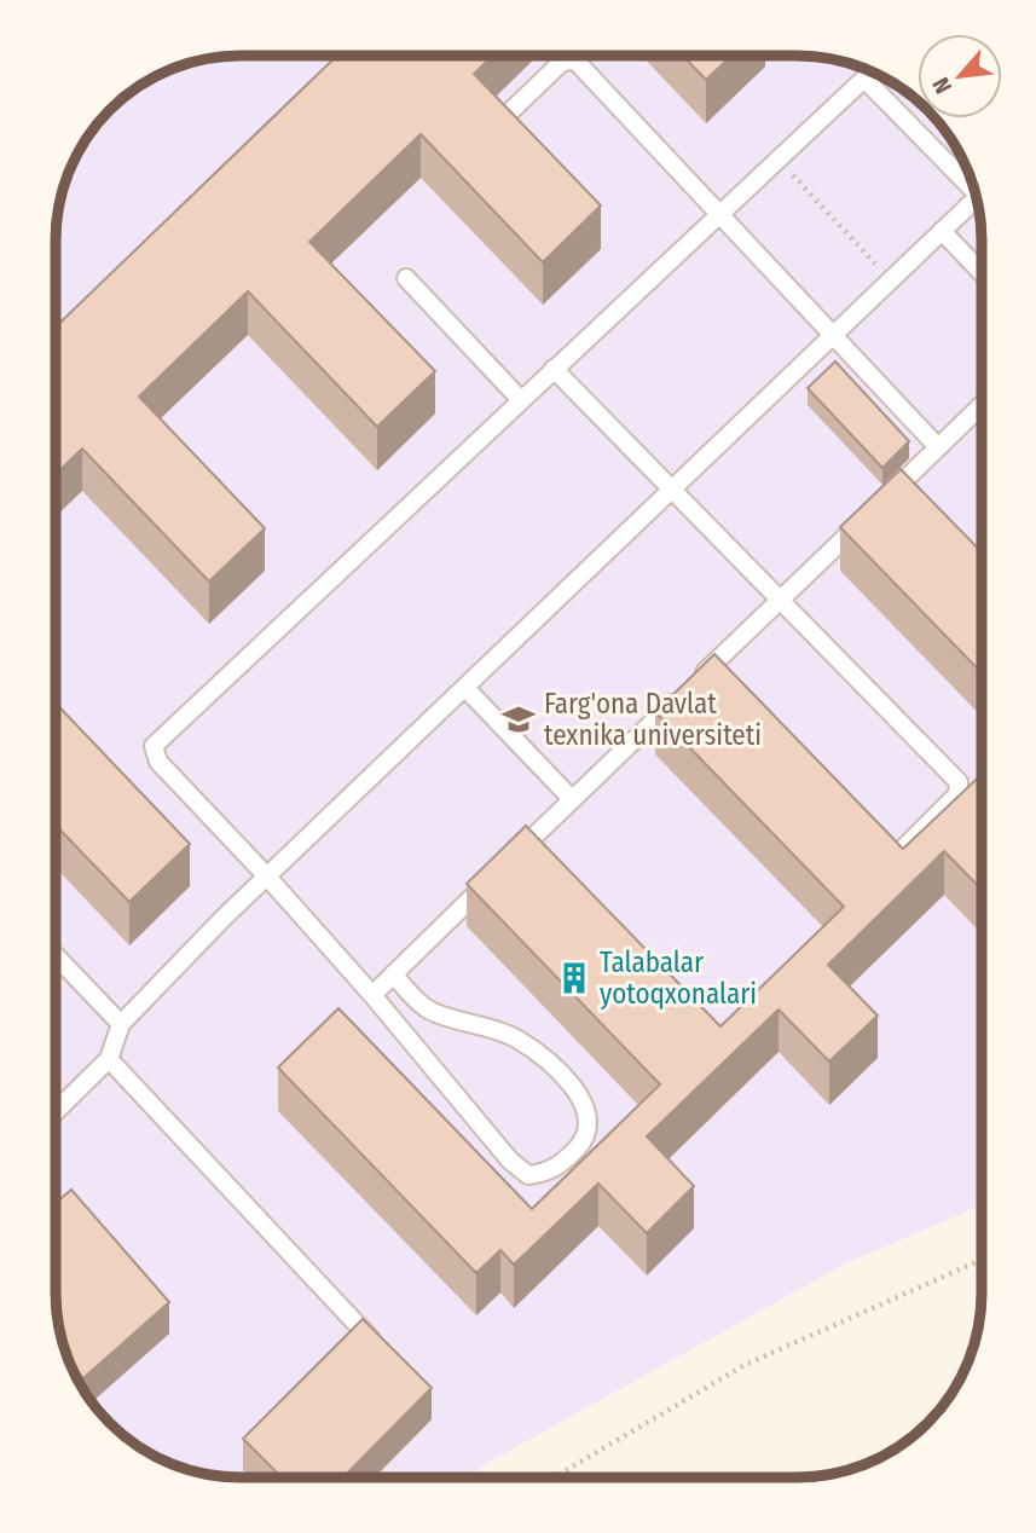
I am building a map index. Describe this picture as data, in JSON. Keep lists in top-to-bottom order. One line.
{"places":{"school or university":["Farg'ona Davlat texnika universiteti"],"building":["Talabalar yotoqxonalari"]},"north":"bottom left"}
